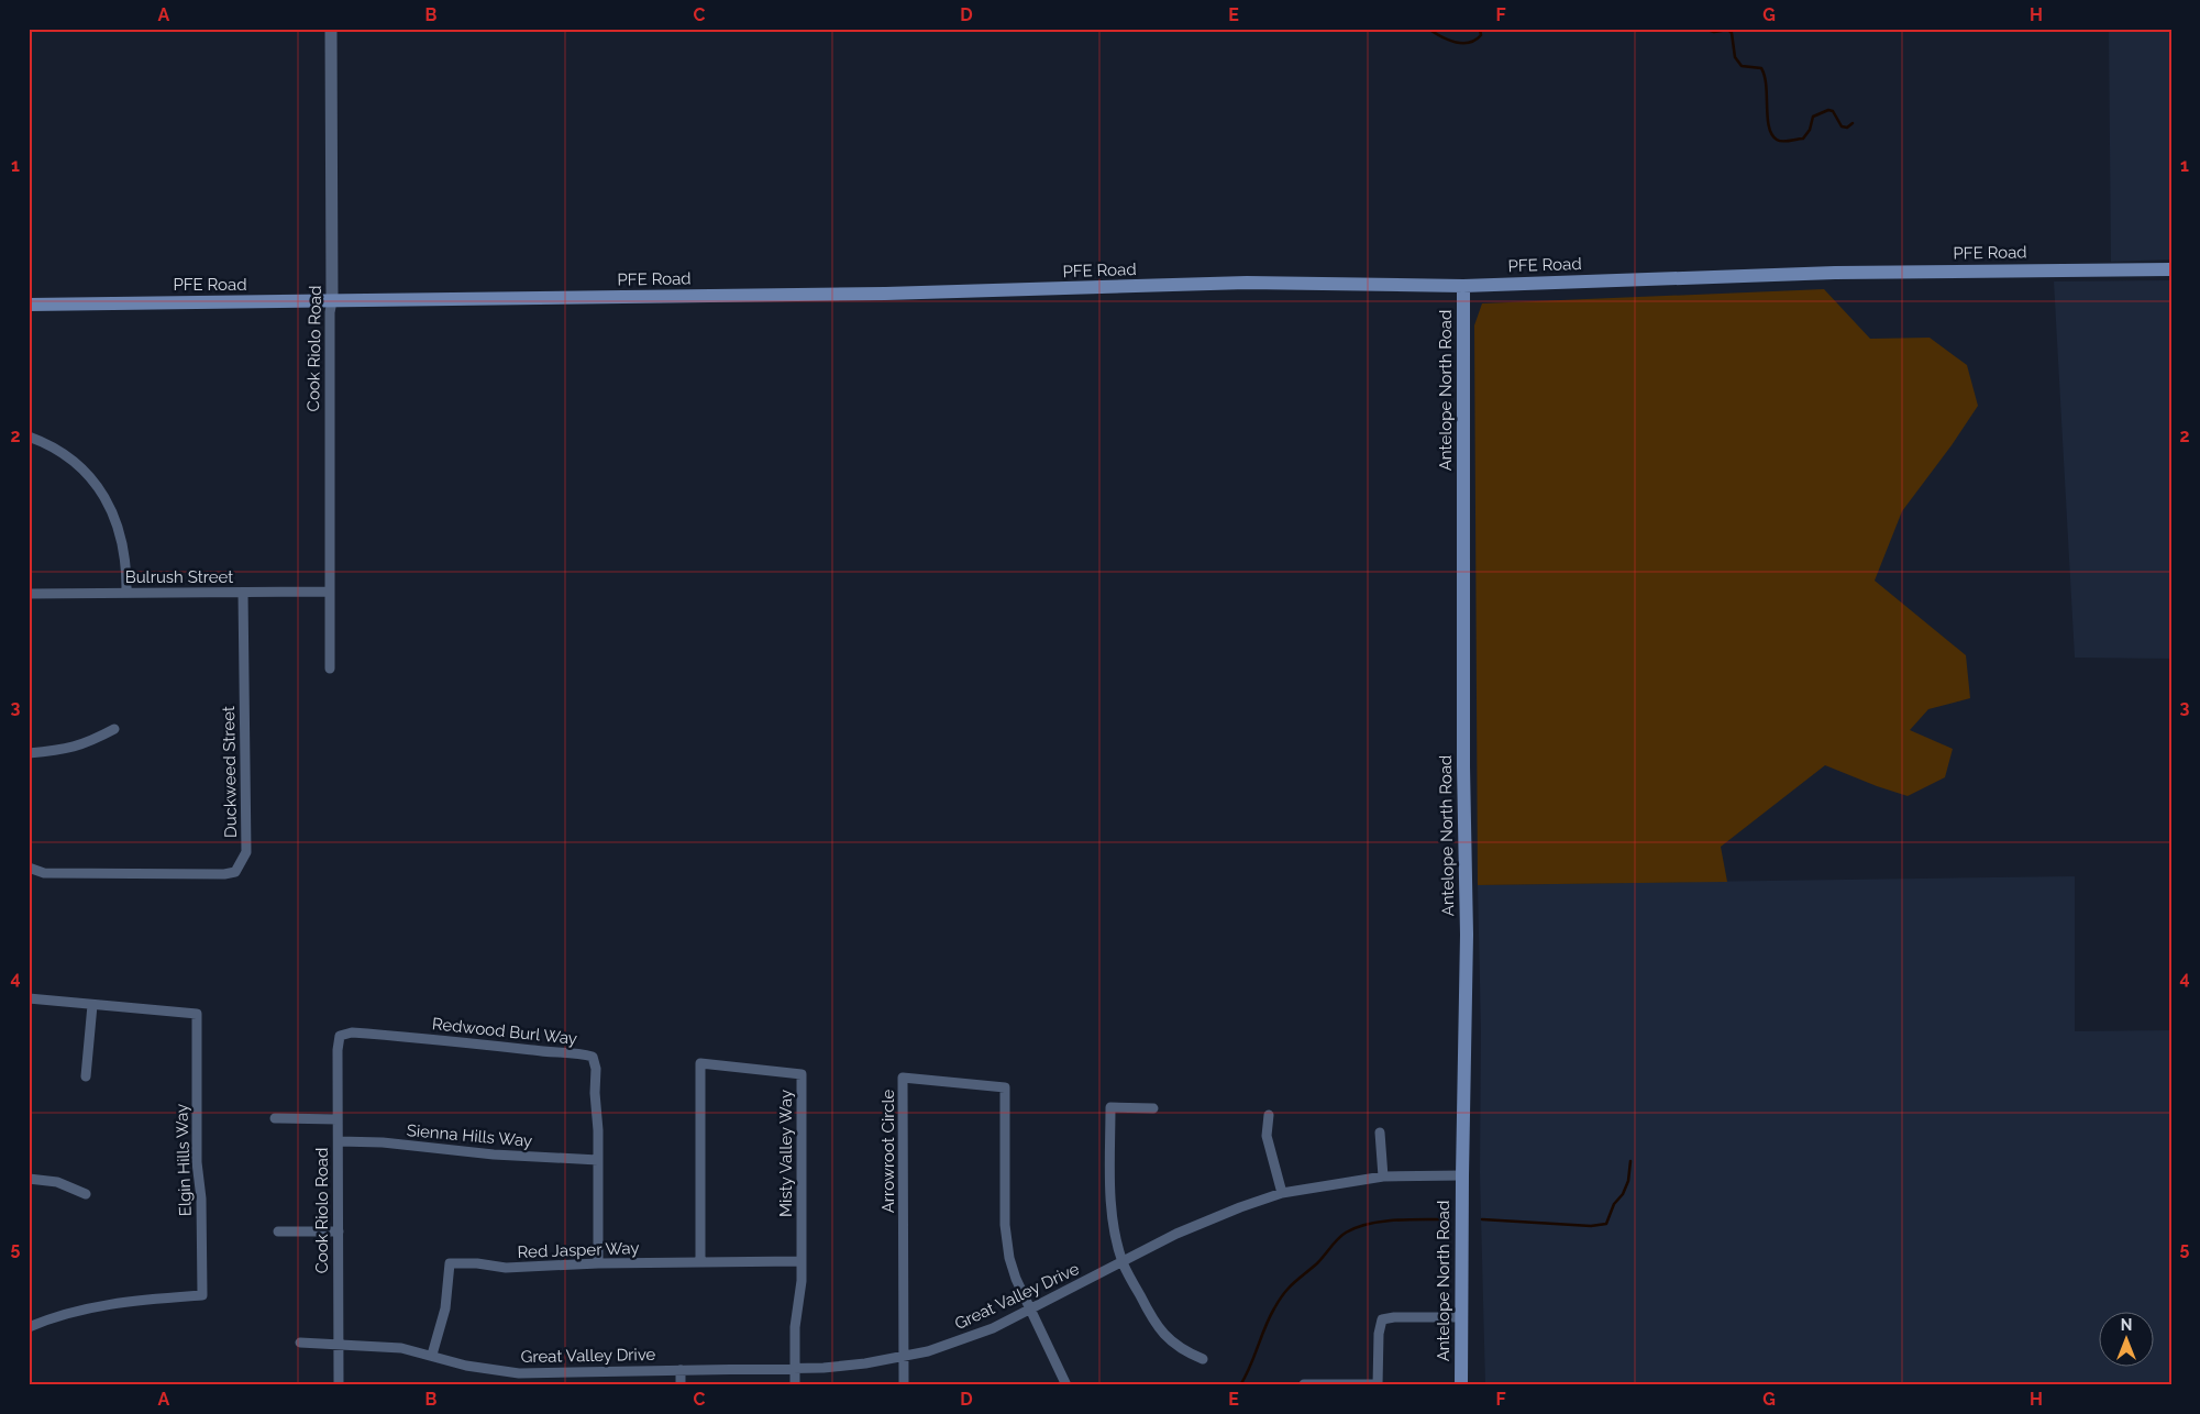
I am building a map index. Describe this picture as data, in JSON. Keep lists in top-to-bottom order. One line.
{"streets":{"main road":["PFE Road","Antelope North Road"],"street":["Cook Riolo Road","Bulrush Street","Duckweed Street","Redwood Burl Way","Sienna Hills Way","Arrowroot Circle","Misty Valley Way","Elgin Hills Way","Red Jasper Way","Great Valley Drive"]},"crossings":[["PFE Road","Cook Riolo Road"],["PFE Road","Antelope North Road"],["Cook Riolo Road","Bulrush Street"],["Cook Riolo Road","Redwood Burl Way"],["Cook Riolo Road","Sienna Hills Way"],["Cook Riolo Road","Great Valley Drive"],["Antelope North Road","Great Valley Drive"],["Bulrush Street","Duckweed Street"],["Redwood Burl Way","Sienna Hills Way"],["Redwood Burl Way","Red Jasper Way"],["Arrowroot Circle","Great Valley Drive"],["Misty Valley Way","Red Jasper Way"],["Misty Valley Way","Great Valley Drive"],["Red Jasper Way","Great Valley Drive"]],"north":"top","grid":{"columns":["A","B","C","D","E","F","G","H"],"rows":["1","2","3","4","5"]}}
